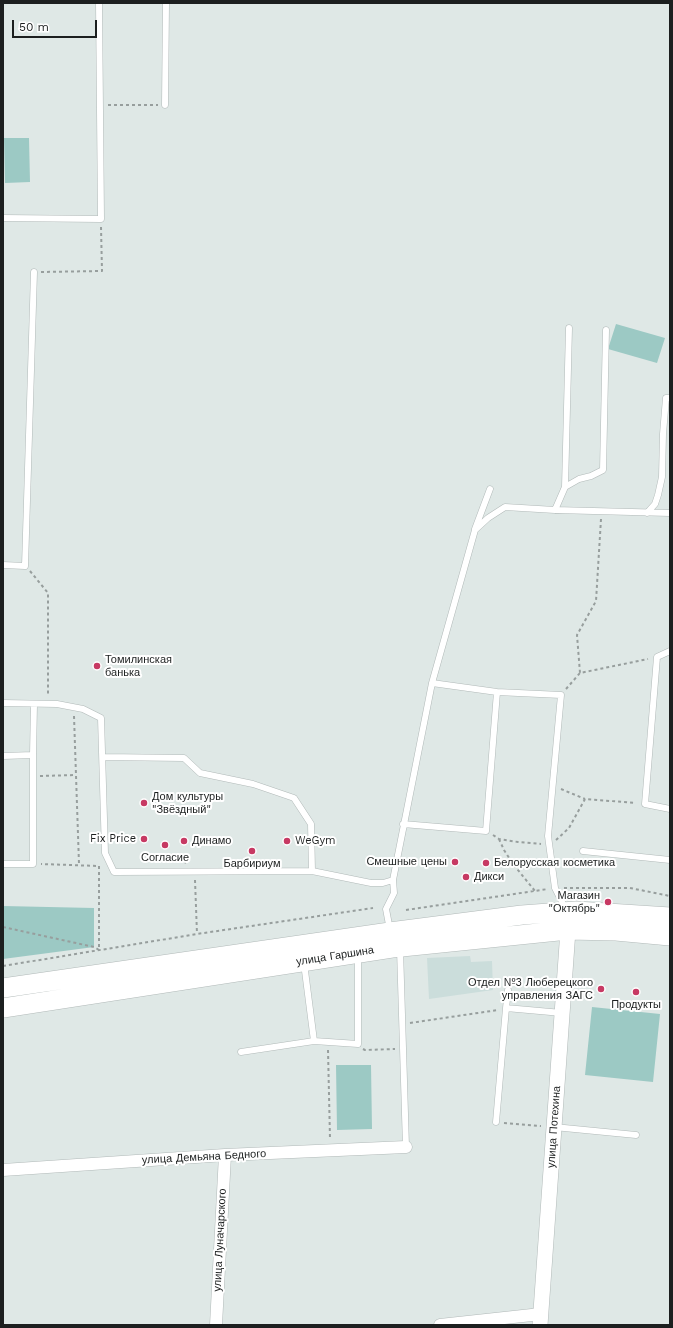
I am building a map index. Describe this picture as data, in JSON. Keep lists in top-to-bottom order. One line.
{"streets":{"main road":["улица Гаршина"],"street":["улица Потехина","улица Демьяна Бедного","улица Луначарского"]},"crossings":[["улица Гаршина","улица Потехина"],["улица Демьяна Бедного","улица Луначарского"]],"places":["Томилинская банька","Дом культуры \"Звёздный\"","Fix Price","Динамо","WeGym","Согласие","Барбириум","Смешные цены","Белорусская косметика","Дикси","Магазин \"Октябрь\"","Отдел №3 Люберецкого управления ЗАГС","Продукты"],"scale_bar":"50 m"}
